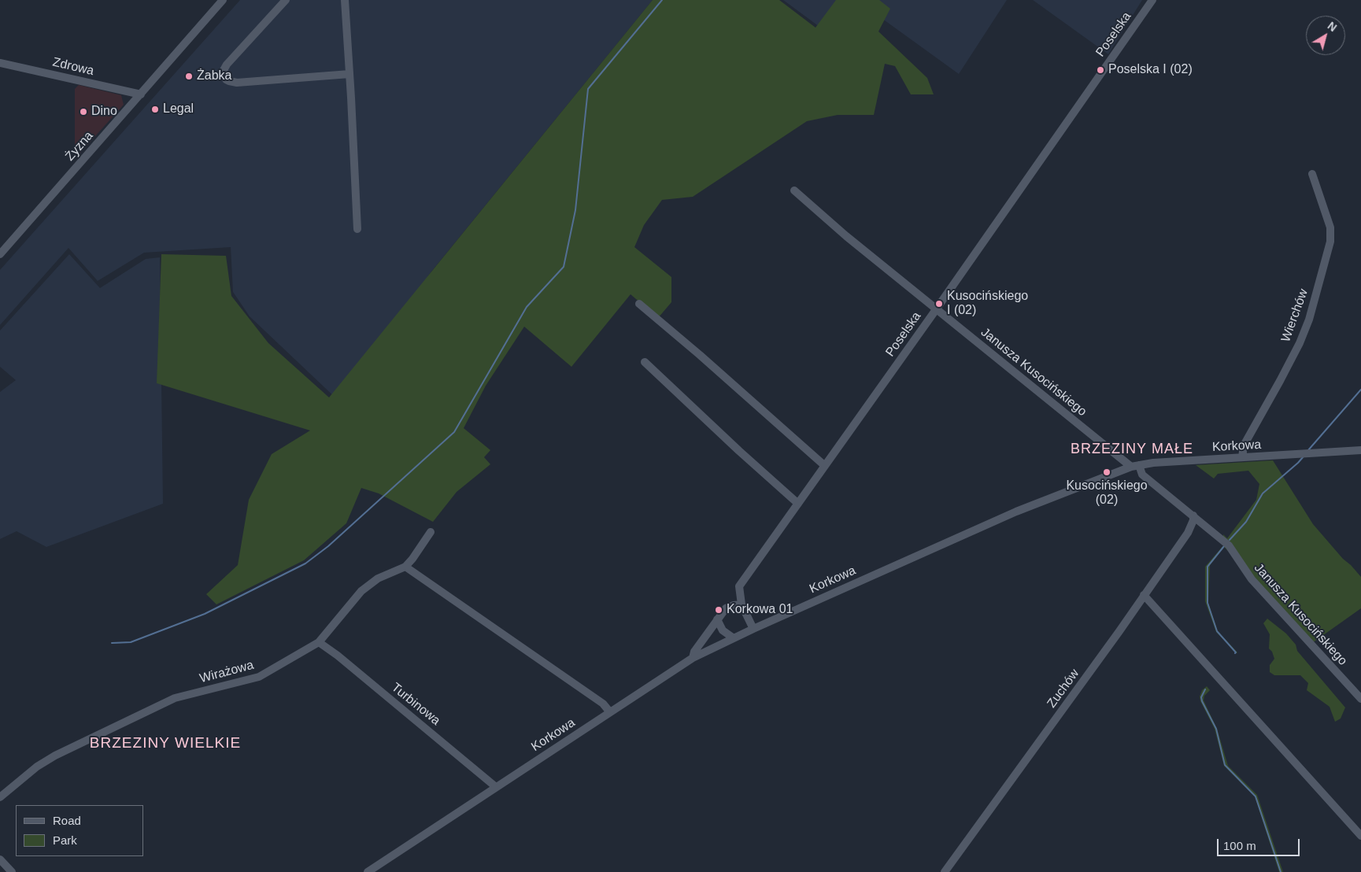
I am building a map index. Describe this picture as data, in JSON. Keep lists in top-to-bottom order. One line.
{"streets":{"street":["Poselska","Zdrowa","Żyzna","Wierchów","Janusza Kusocińskiego","Korkowa","Wirażowa","Zuchów","Turbinowa"]},"crossings":[["Poselska","Janusza Kusocińskiego"],["Poselska","Korkowa"],["Zdrowa","Żyzna"],["Wierchów","Korkowa"],["Janusza Kusocińskiego","Korkowa"],["Janusza Kusocińskiego","Zuchów"],["Korkowa","Turbinowa"],["Wirażowa","Turbinowa"]],"districts":["BRZEZINY MAŁE","BRZEZINY WIELKIE"],"places":["Poselska I (02)","Żabka","Legal","Dino","Kusocińskiego I (02)","Kusocińskiego (02)","Korkowa 01"],"legend":["Road","Park"],"scale_bar":"100 m","north":"top right"}
